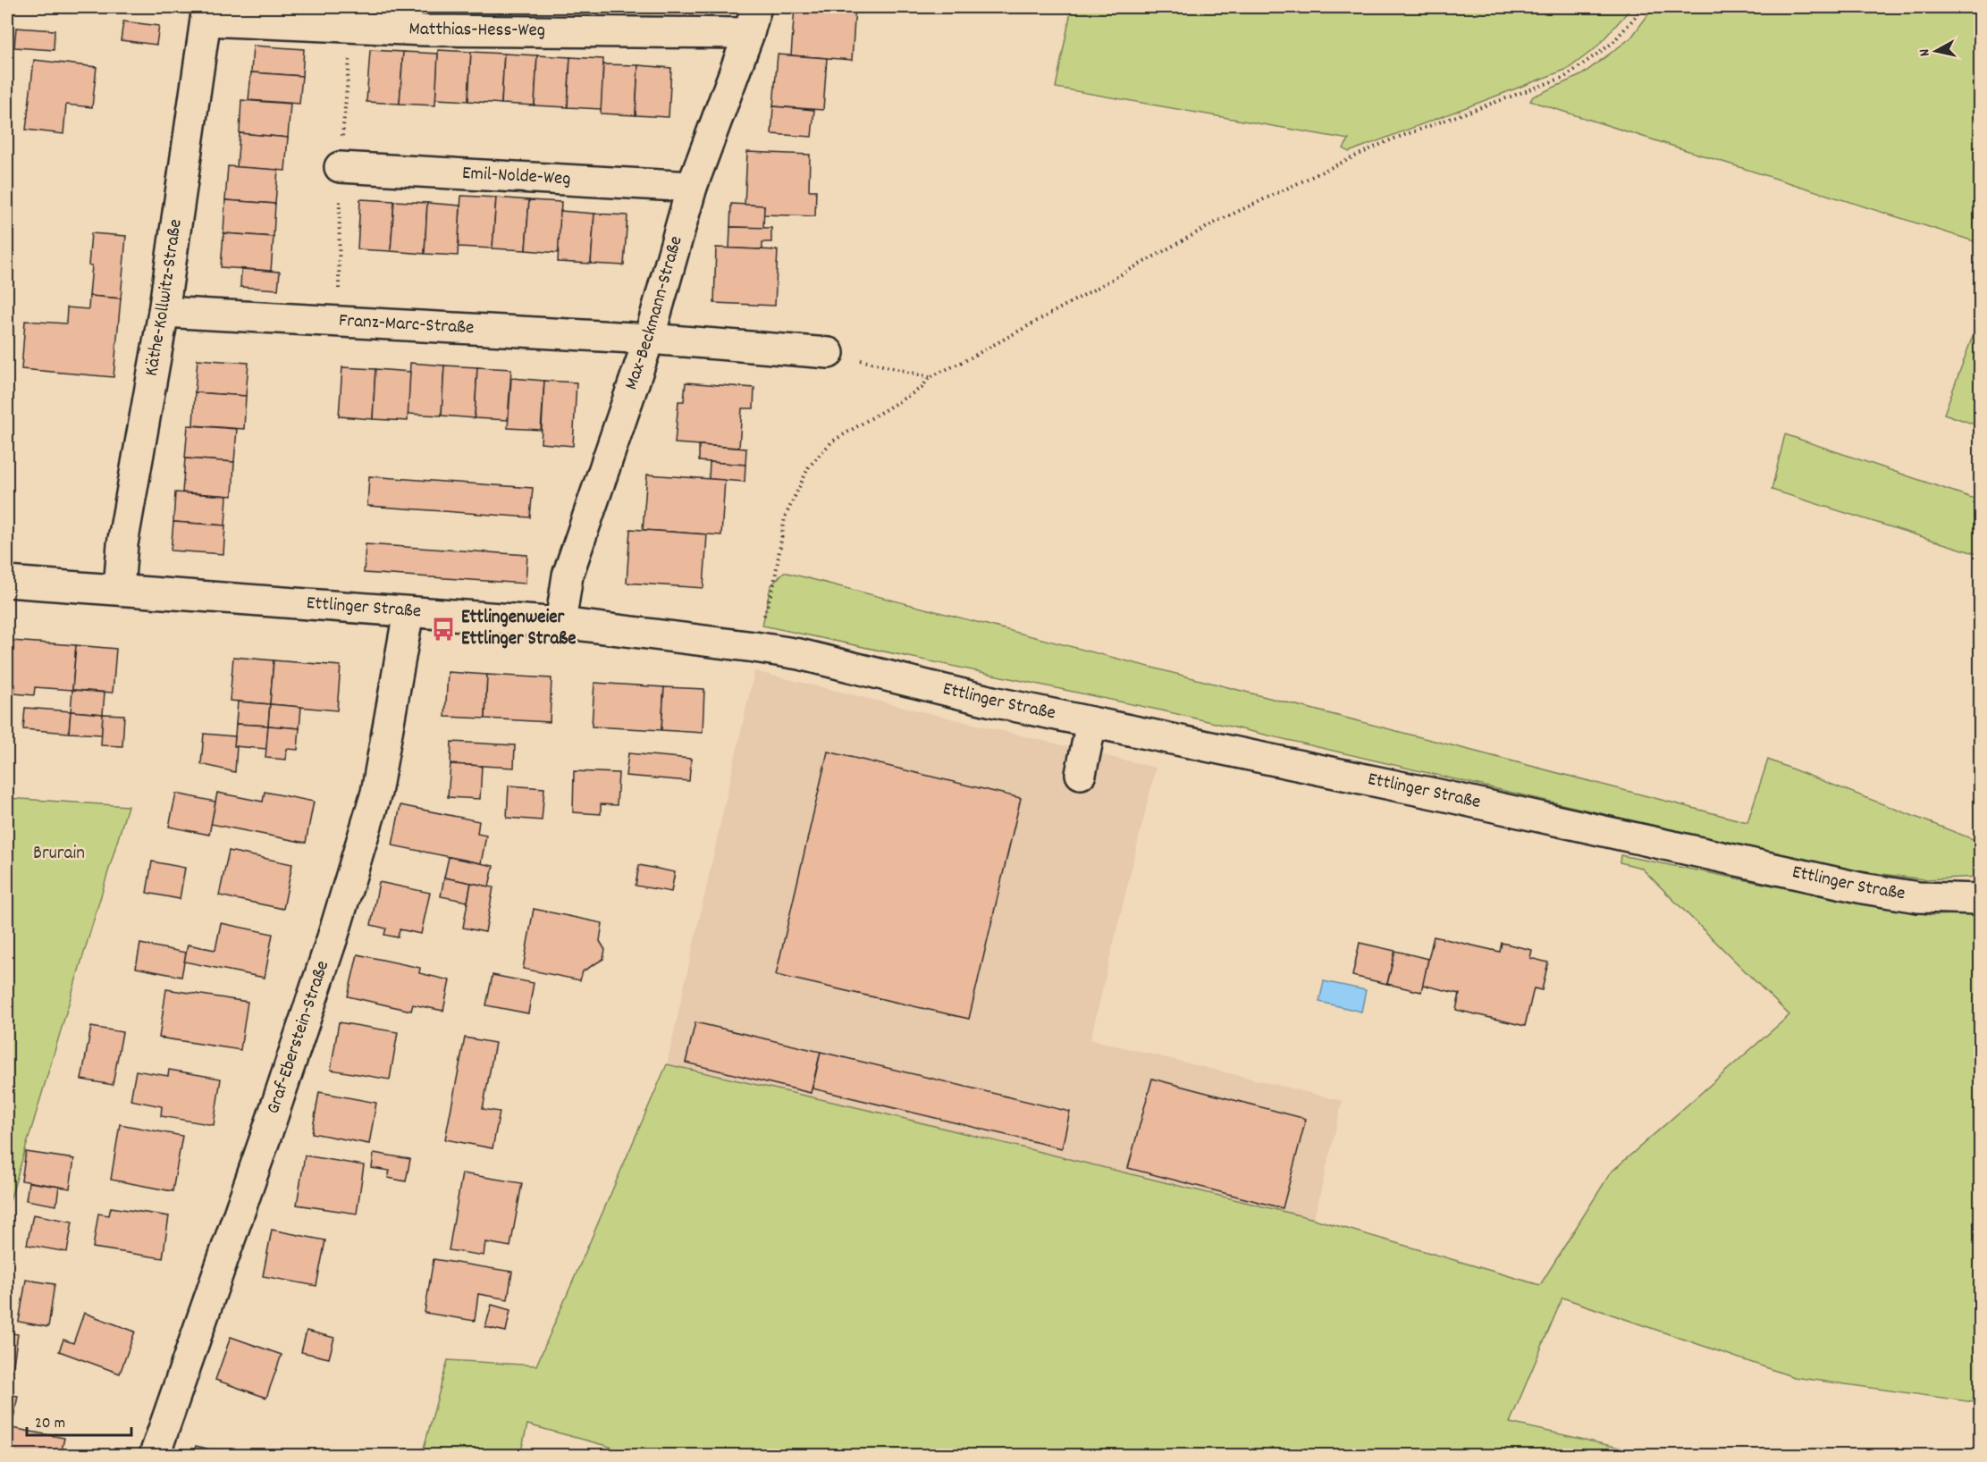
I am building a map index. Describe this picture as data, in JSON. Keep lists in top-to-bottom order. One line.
{"streets":{"street":["Matthias-Hess-Weg","Emil-Nolde-Weg","Käthe-Kollwitz-Straße","Max-Beckmann-Straße","Franz-Marc-Straße","Ettlinger Straße","Graf-Eberstein-Straße"]},"crossings":[["Matthias-Hess-Weg","Käthe-Kollwitz-Straße"],["Matthias-Hess-Weg","Max-Beckmann-Straße"],["Emil-Nolde-Weg","Max-Beckmann-Straße"],["Käthe-Kollwitz-Straße","Franz-Marc-Straße"],["Käthe-Kollwitz-Straße","Ettlinger Straße"],["Max-Beckmann-Straße","Franz-Marc-Straße"],["Max-Beckmann-Straße","Ettlinger Straße"],["Ettlinger Straße","Graf-Eberstein-Straße"]],"parks":["Brurain"],"places":{"bus stop":["Ettlingenweier Ettlinger Straße"]},"scale_bar":"20 m","north":"left"}
